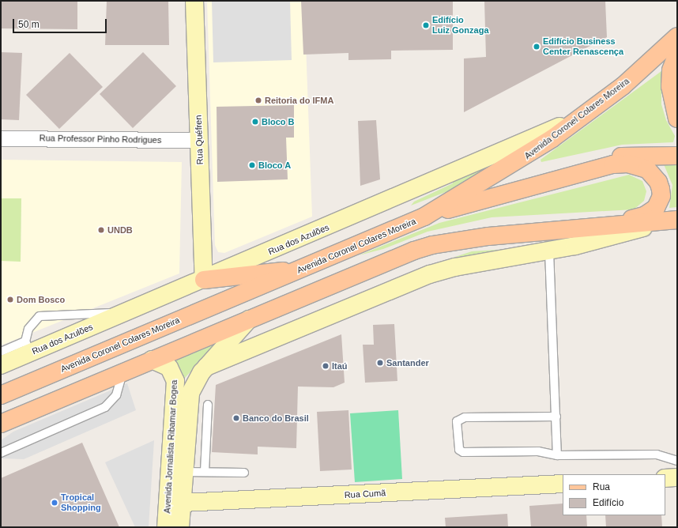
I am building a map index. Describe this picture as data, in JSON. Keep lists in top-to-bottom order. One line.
{"streets":{"main road":["Avenida Coronel Colares Moreira"],"street":["Rua Professor Pinho Rodrigues","Rua Quéfren","Rua dos Azulões","Avenida Jornalista Ribamar Bogea","Rua Cumã"]},"crossings":[["Avenida Coronel Colares Moreira","Rua dos Azulões"],["Rua Professor Pinho Rodrigues","Rua Quéfren"],["Rua Quéfren","Rua dos Azulões"],["Avenida Jornalista Ribamar Bogea","Rua Cumã"]],"places":["Edifício Luiz Gonzaga","Edifício Business Center Renascença","Reitoria do IFMA","Bloco B","Bloco A","UNDB","Dom Bosco","Santander","Itaú","Banco do Brasil","Tropical Shopping"],"legend":["Rua","Edifício"],"scale_bar":"50 m"}
